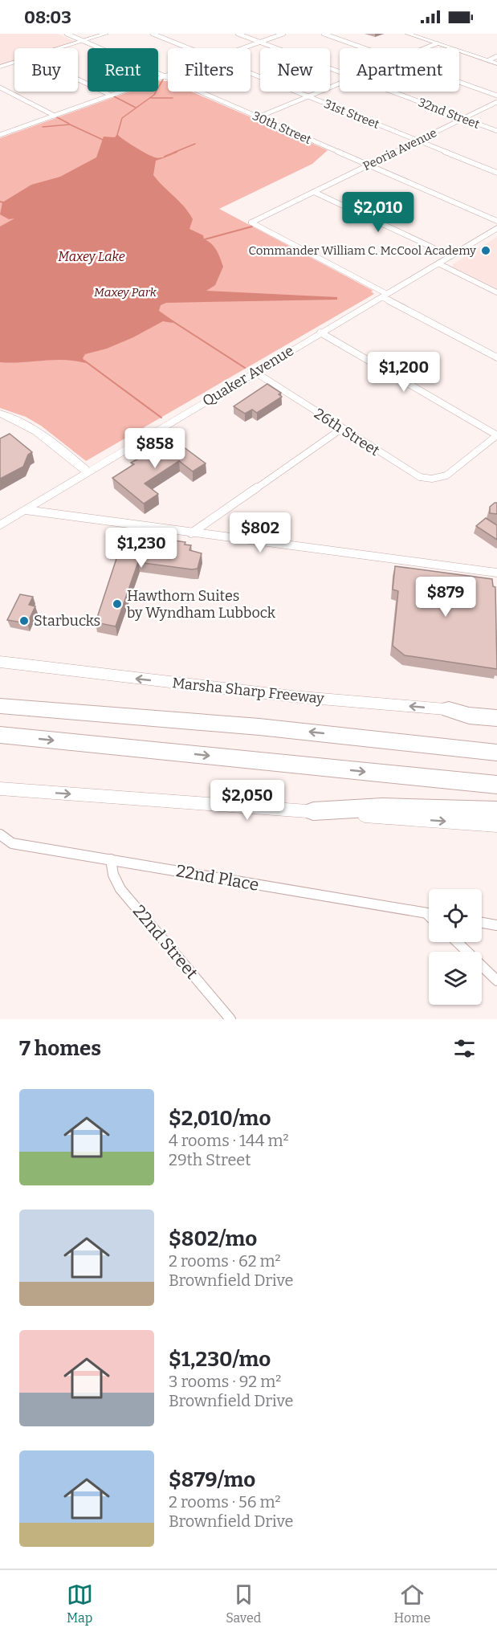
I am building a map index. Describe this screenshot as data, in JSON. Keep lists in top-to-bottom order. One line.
{"streets":{"main road":["Quaker Avenue","Marsha Sharp Freeway"],"street":["32nd Street","31st Street","30th Street","Peoria Avenue","26th Street","22nd Place","22nd Street"]},"crossings":[["32nd Street","Peoria Avenue"],["31st Street","Peoria Avenue"],["30th Street","Peoria Avenue"],["Peoria Avenue","Quaker Avenue"],["Quaker Avenue","26th Street"],["22nd Place","22nd Street"]],"one_way":["Marsha Sharp Freeway"],"water":["Maxey Lake"],"parks":["Maxey Park"],"places":["Commander William C. McCool Academy","Hawthorn Suites by Wyndham Lubbock","Starbucks"],"page":{"status":"08:03","chip":["Buy","Rent","Filters","New","Apartment"],"price":["$2,010","$1,200","$858","$802","$1,230","$879","$2,050"],"heading":"7 homes","list":[{"name":"$2,010/mo","note":"4 rooms · 144 m² · 29th Street"},{"name":"$802/mo","note":"2 rooms · 62 m² · Brownfield Drive"},{"name":"$1,230/mo","note":"3 rooms · 92 m² · Brownfield Drive"},{"name":"$879/mo","note":"2 rooms · 56 m² · Brownfield Drive"}],"tabs":["Map","Saved","Home"]}}
